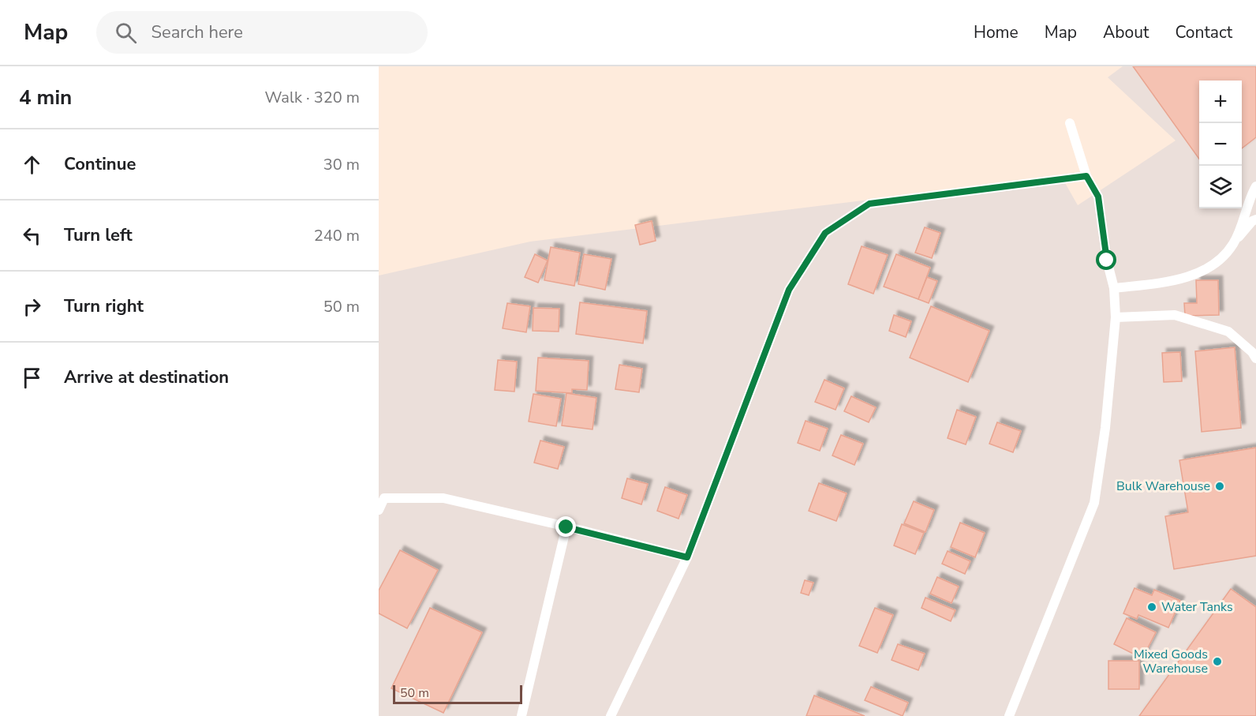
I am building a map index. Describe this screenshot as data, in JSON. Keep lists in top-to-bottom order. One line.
{"places":["Bulk Warehouse","Water Tanks","Mixed Goods Warehouse"],"scale_bar":"50 m","page":{"header":"Map","search":"Search here","nav":["Home","Map","About","Contact"],"heading":["4 min","Walk · 320 m"],"map_buttons":["+","−"],"list":[["Continue","30 m"],["Turn left","240 m"],["Turn right","50 m"],"Arrive at destination"],"scale":"50 m"}}
